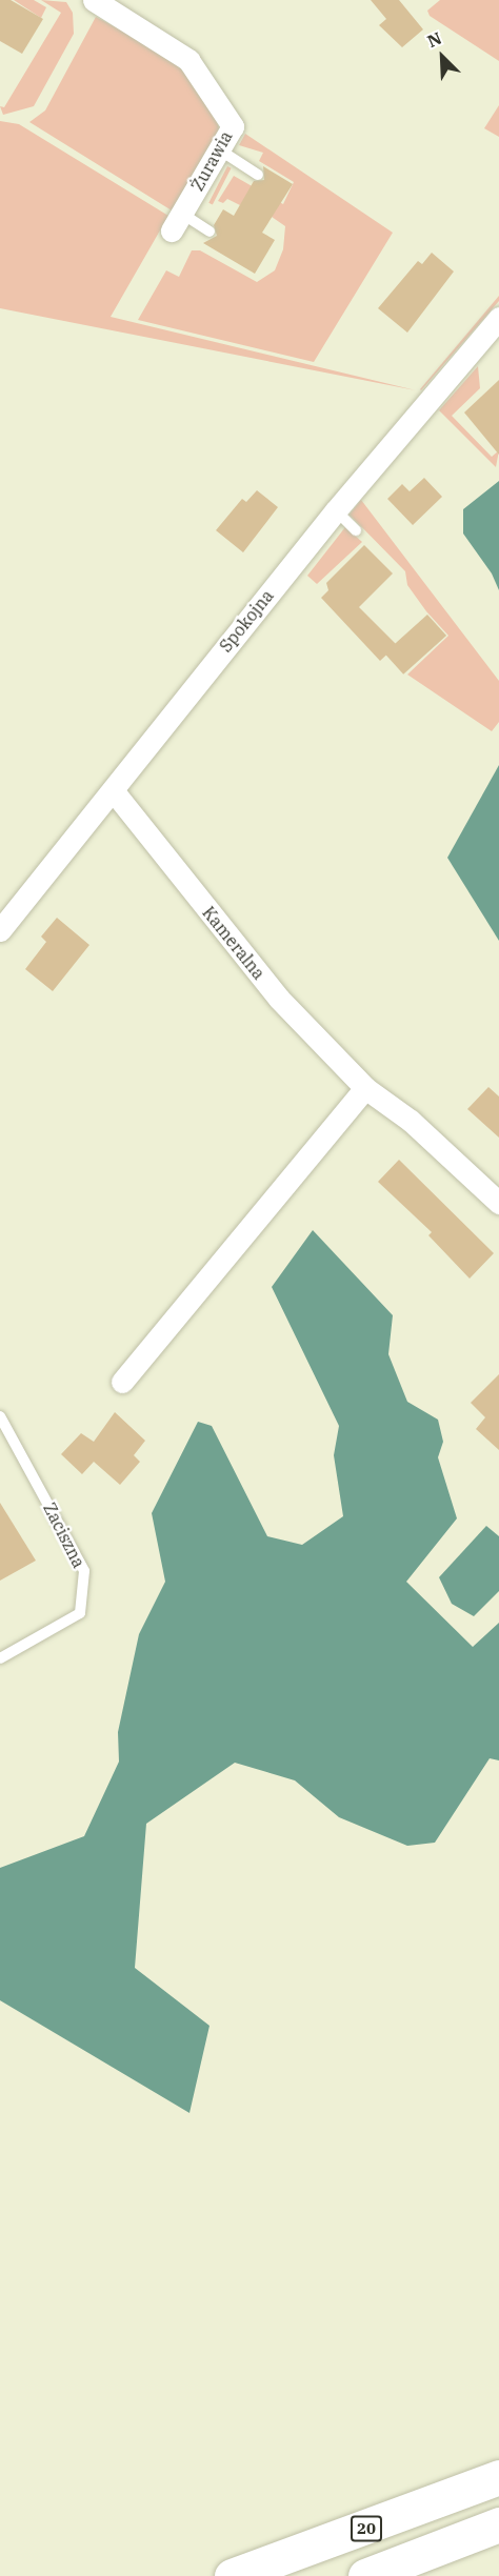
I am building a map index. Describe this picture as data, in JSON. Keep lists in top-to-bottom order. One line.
{"streets":{"main road":["20"],"street":["Żurawia","Spokojna","Kameralna"],"lane":["Zaciszna"]},"crossings":[["Spokojna","Kameralna"]],"north":"top left"}
